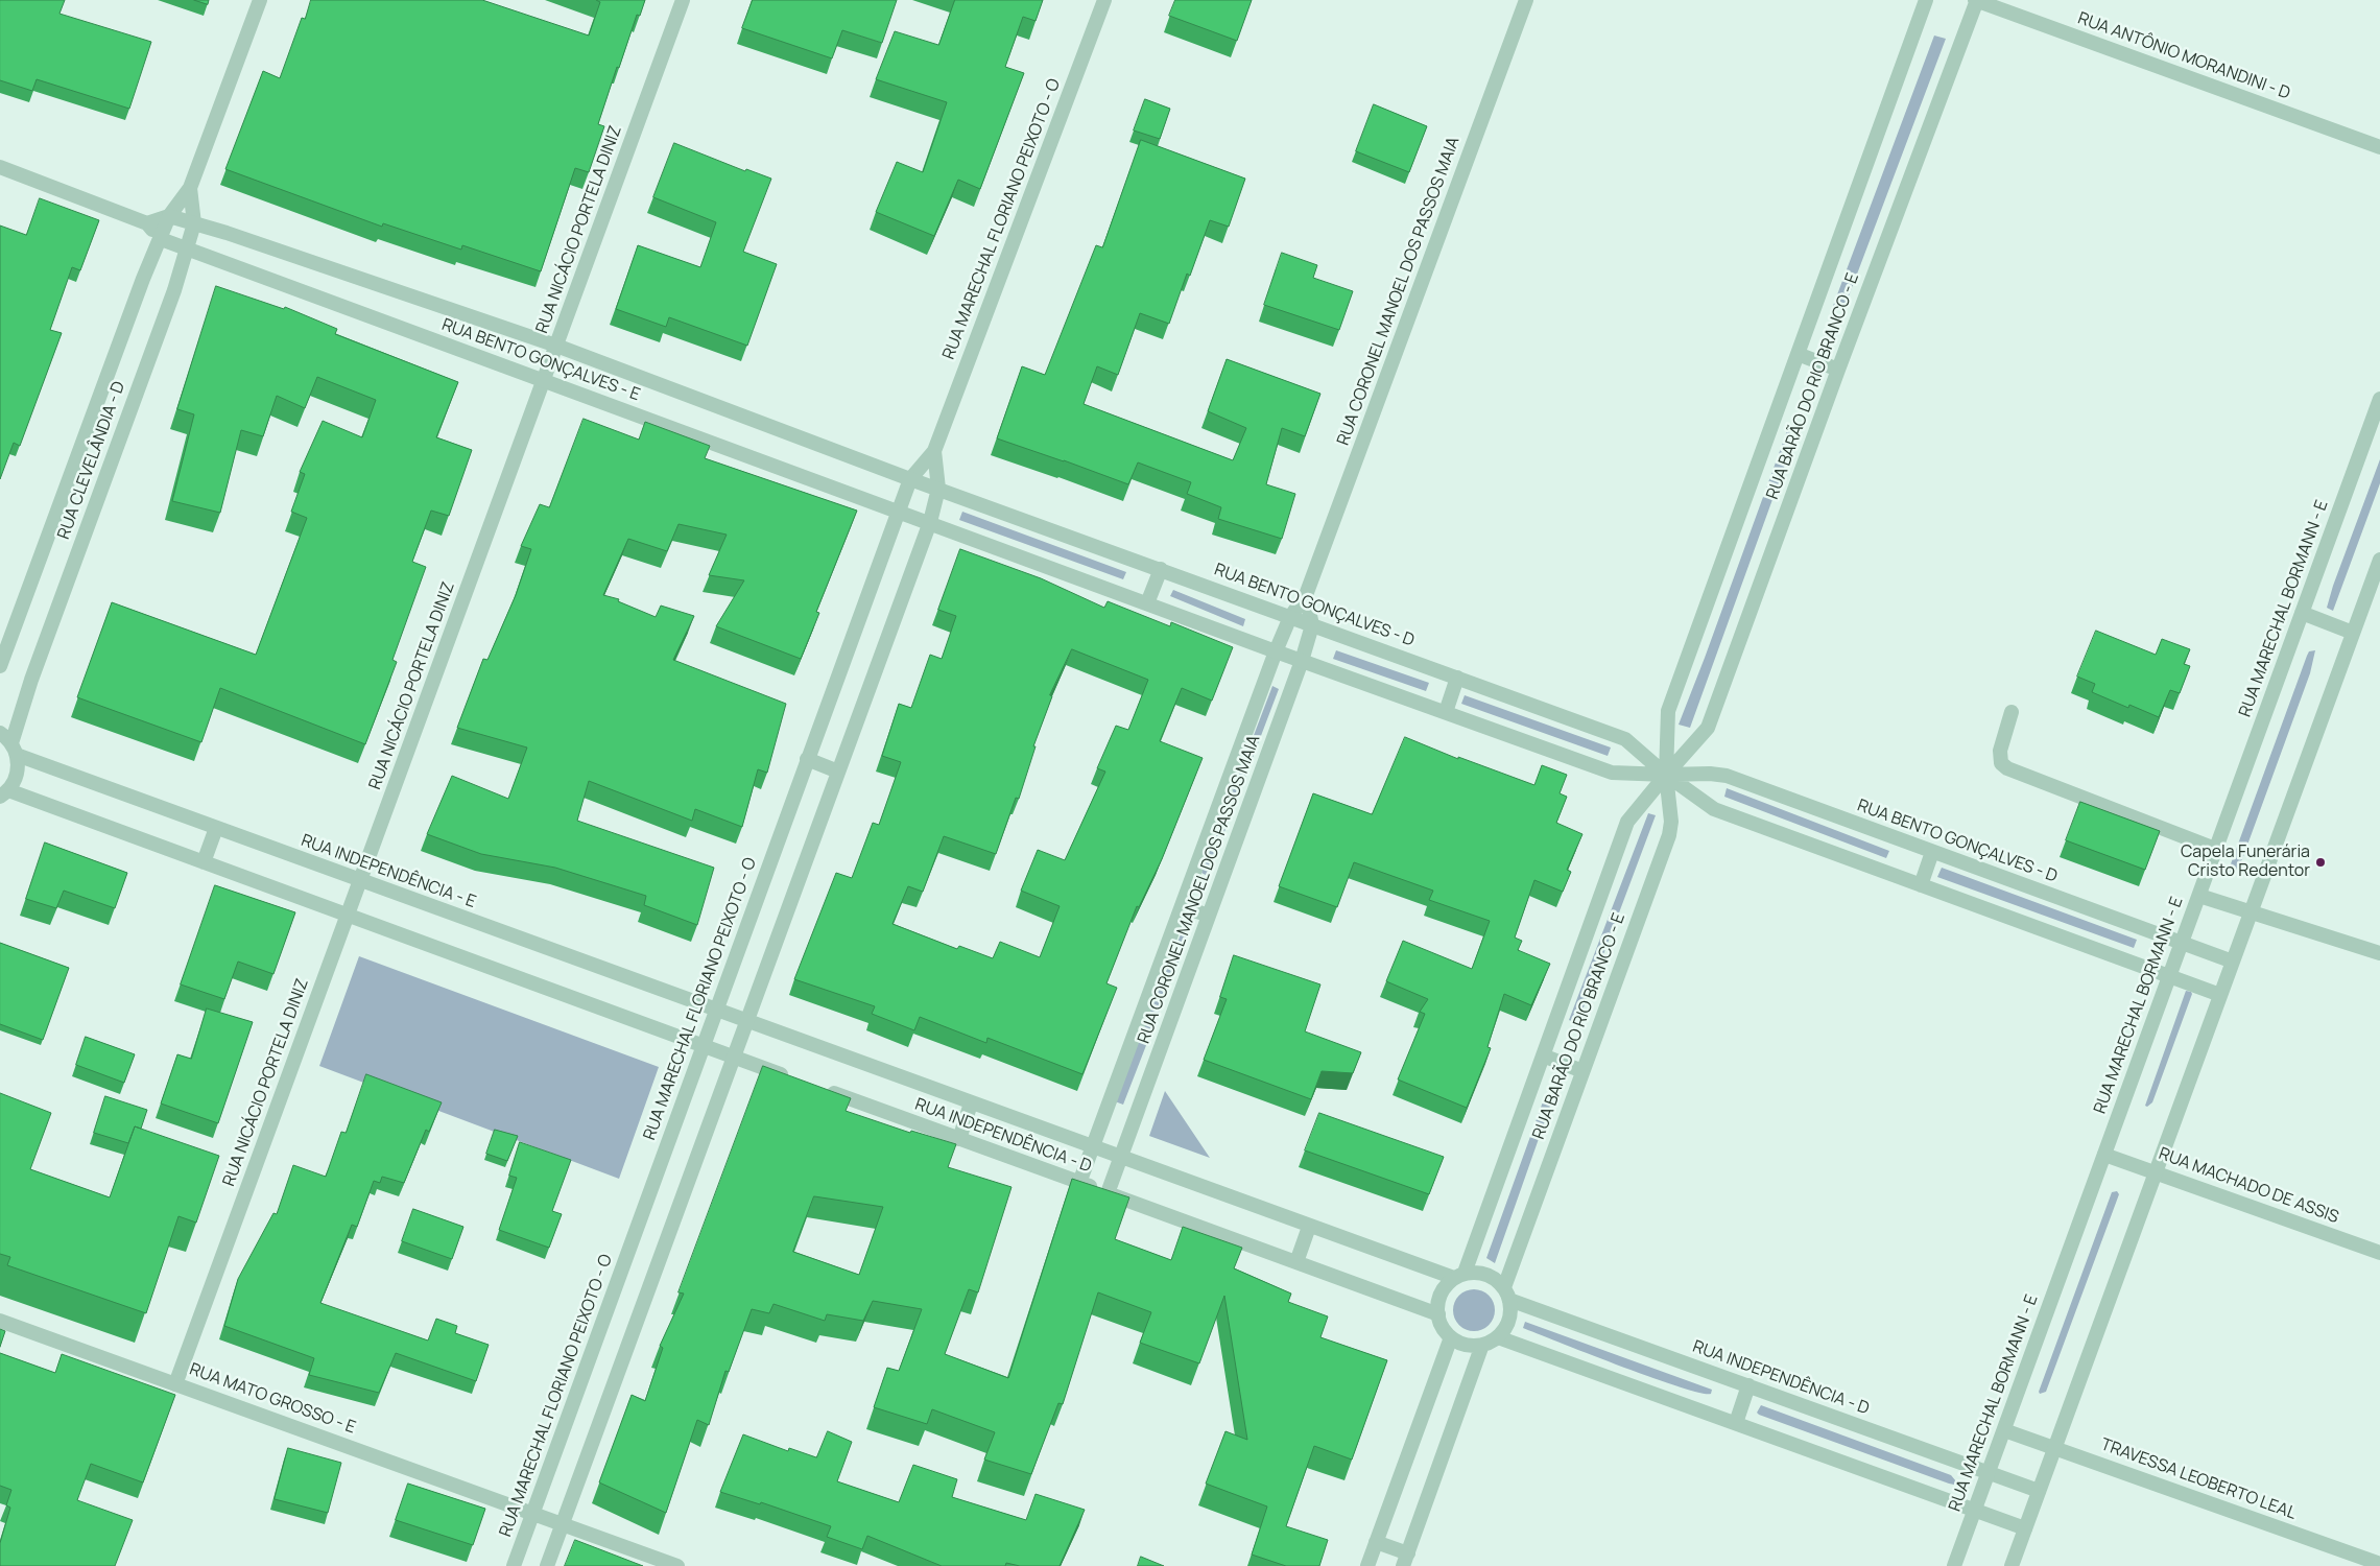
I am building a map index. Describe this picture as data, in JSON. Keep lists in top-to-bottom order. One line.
{"streets":{"street":["RUA ANTÔNIO MORANDINI - D","RUA MARECHAL FLORIANO PEIXOTO - O","RUA NICÁCIO PORTELA DINIZ","RUA CORONEL MANOEL DOS PASSOS MAIA","RUA BENTO GONÇALVES - E","RUA BARÃO DO RIO BRANCO - E","RUA CLEVELÂNDIA - D","RUA BENTO GONÇALVES - D","RUA MARECHAL BORMANN - E","RUA INDEPENDÊNCIA - E","RUA INDEPENDÊNCIA - D","RUA MACHADO DE ASSIS","RUA MATO GROSSO - E","TRAVESSA LEOBERTO LEAL"]},"crossings":[["RUA ANTÔNIO MORANDINI - D","RUA BARÃO DO RIO BRANCO - E"],["RUA MARECHAL FLORIANO PEIXOTO - O","RUA BENTO GONÇALVES - E"],["RUA MARECHAL FLORIANO PEIXOTO - O","RUA BENTO GONÇALVES - D"],["RUA MARECHAL FLORIANO PEIXOTO - O","RUA INDEPENDÊNCIA - E"],["RUA MARECHAL FLORIANO PEIXOTO - O","RUA INDEPENDÊNCIA - D"],["RUA MARECHAL FLORIANO PEIXOTO - O","RUA MATO GROSSO - E"],["RUA NICÁCIO PORTELA DINIZ","RUA BENTO GONÇALVES - E"],["RUA NICÁCIO PORTELA DINIZ","RUA INDEPENDÊNCIA - E"],["RUA NICÁCIO PORTELA DINIZ","RUA MATO GROSSO - E"],["RUA CORONEL MANOEL DOS PASSOS MAIA","RUA BENTO GONÇALVES - D"],["RUA CORONEL MANOEL DOS PASSOS MAIA","RUA INDEPENDÊNCIA - D"],["RUA BENTO GONÇALVES - E","RUA CLEVELÂNDIA - D"],["RUA BENTO GONÇALVES - E","RUA BENTO GONÇALVES - D"],["RUA BARÃO DO RIO BRANCO - E","RUA BENTO GONÇALVES - D"],["RUA BARÃO DO RIO BRANCO - E","RUA INDEPENDÊNCIA - D"],["RUA CLEVELÂNDIA - D","RUA INDEPENDÊNCIA - E"],["RUA BENTO GONÇALVES - D","RUA MARECHAL BORMANN - E"],["RUA MARECHAL BORMANN - E","RUA INDEPENDÊNCIA - D"],["RUA MARECHAL BORMANN - E","RUA MACHADO DE ASSIS"],["RUA MARECHAL BORMANN - E","TRAVESSA LEOBERTO LEAL"],["RUA INDEPENDÊNCIA - E","RUA INDEPENDÊNCIA - D"]],"places":["Capela Funerária Cristo Redentor"]}
